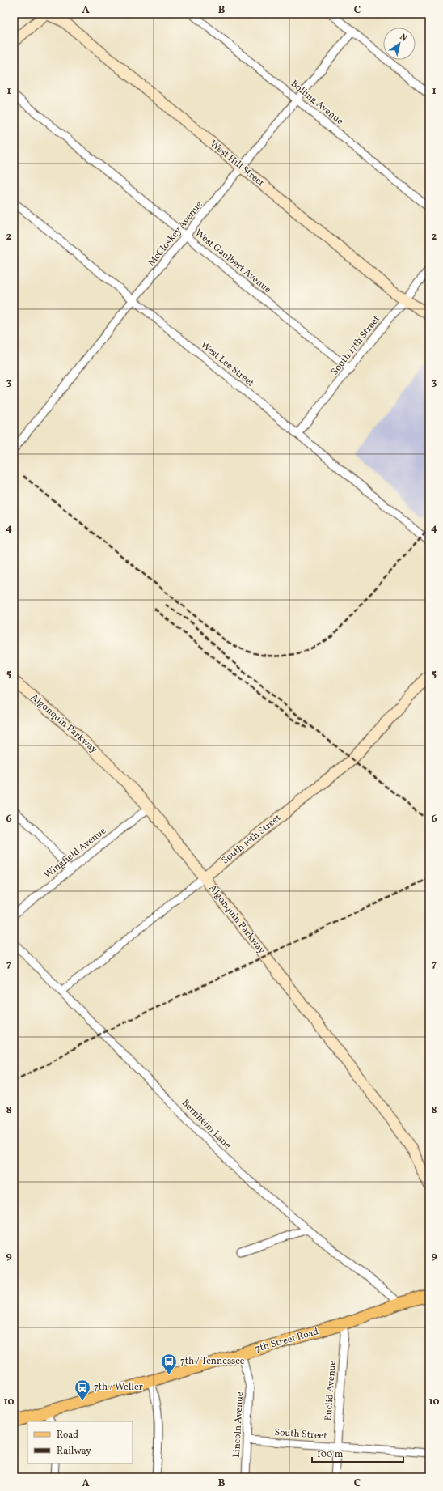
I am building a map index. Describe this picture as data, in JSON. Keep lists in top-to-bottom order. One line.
{"streets":{"main road":["7th Street Road"],"street":["Bolling Avenue","West Hill Street","McCloskey Avenue","West Gaulbert Avenue","South 17th Street","West Lee Street","Algonquin Parkway","South 16th Street","Wingfield Avenue","Bernheim Lane","Euclid Avenue","Lincoln Avenue","South Street"]},"crossings":[["Bolling Avenue","McCloskey Avenue"],["West Hill Street","McCloskey Avenue"],["West Hill Street","South 17th Street"],["McCloskey Avenue","West Gaulbert Avenue"],["McCloskey Avenue","West Lee Street"],["West Gaulbert Avenue","South 17th Street"],["South 17th Street","West Lee Street"],["Algonquin Parkway","South 16th Street"],["Algonquin Parkway","Wingfield Avenue"],["South 16th Street","Bernheim Lane"],["Bernheim Lane","7th Street Road"],["7th Street Road","Euclid Avenue"],["7th Street Road","Lincoln Avenue"],["Euclid Avenue","South Street"],["Lincoln Avenue","South Street"]],"places":{"bus stop":["7th / Tennessee","7th / Weller"]},"legend":["Road","Railway"],"scale_bar":"100 m","north":"top right","grid":{"columns":["A","B","C"],"rows":["1","2","3","4","5","6","7","8","9","10"]}}
